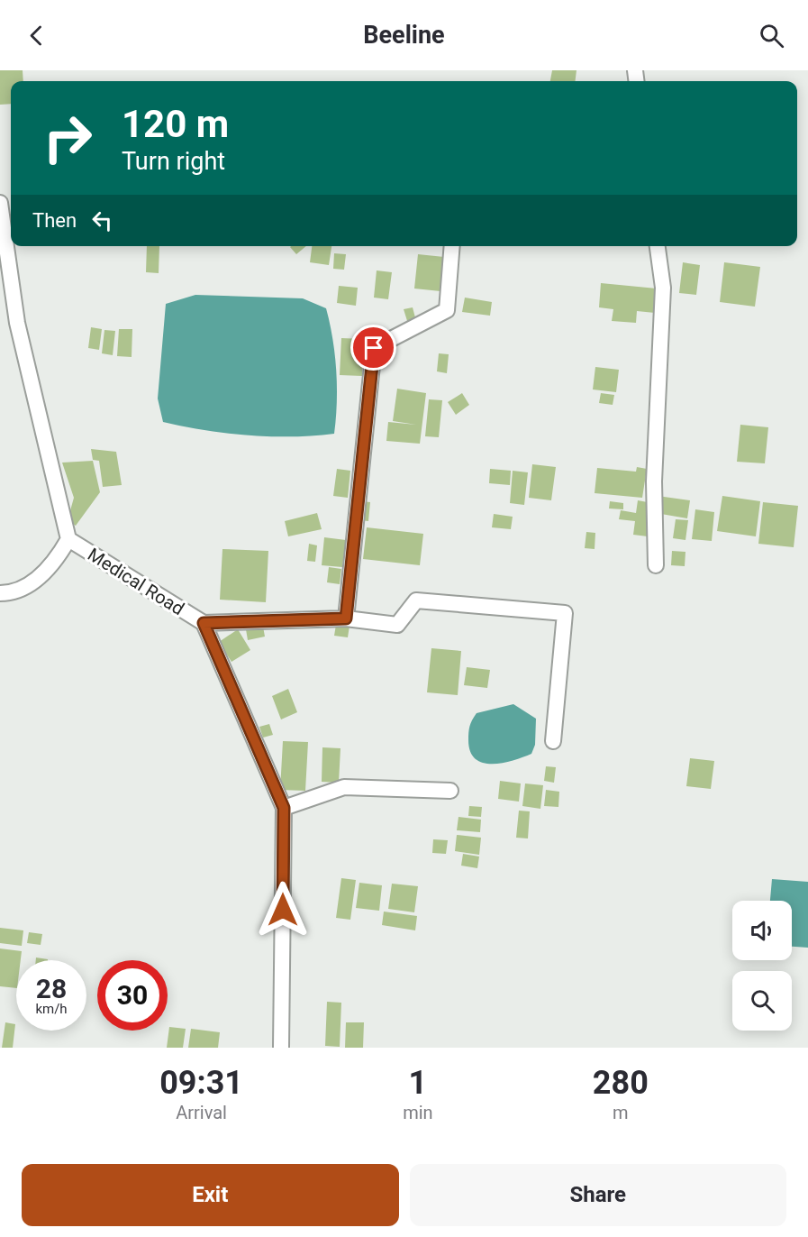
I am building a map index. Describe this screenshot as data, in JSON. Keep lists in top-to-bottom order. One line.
{"streets":{"street":["Medical Road"]},"page":{"header":"Beeline","turn":["120 m","Turn right"],"then":"Then","speed":"28 km/h","limit":"30","eta":["09:31","Arrival","1","min","280","m"],"buttons":["Exit","Share"]}}
